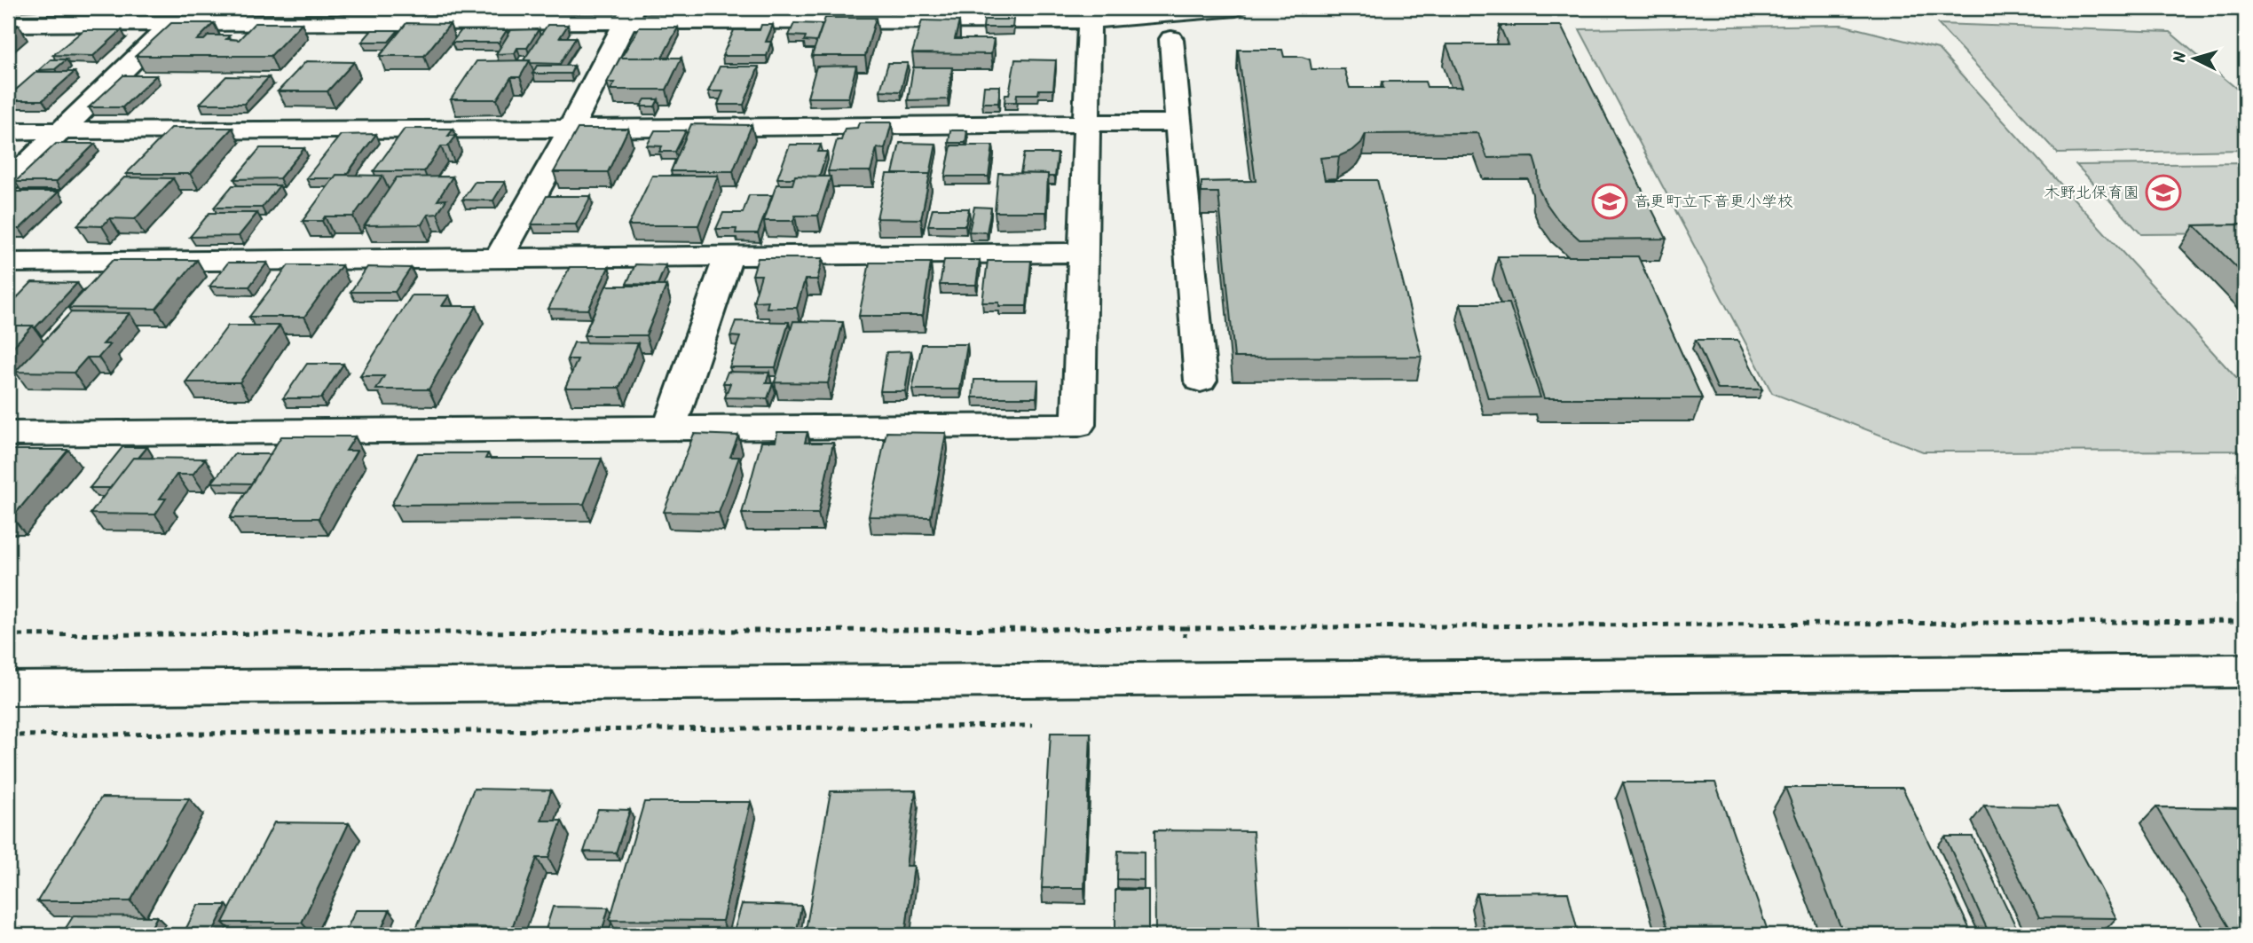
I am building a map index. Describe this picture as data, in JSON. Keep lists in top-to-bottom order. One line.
{"places":{"school or university":["木野北保育園","音更町立下音更小学校"]},"north":"left"}
